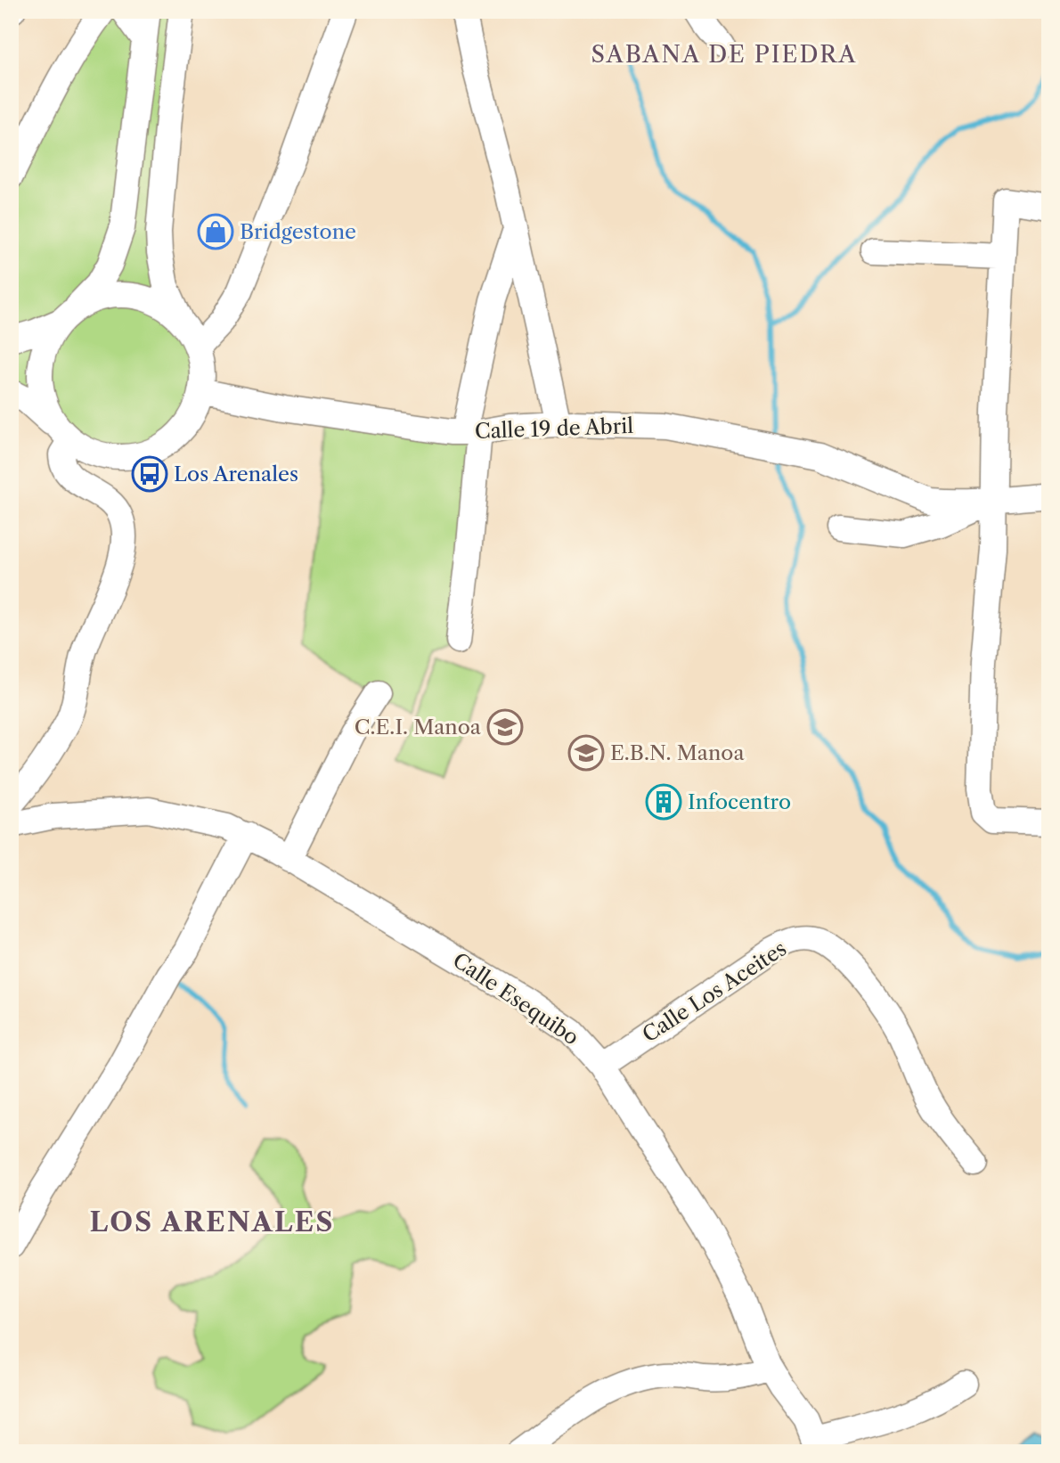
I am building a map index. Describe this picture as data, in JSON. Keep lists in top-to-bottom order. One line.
{"streets":{"street":["Calle 19 de Abril","Calle Los Aceites","Calle Esequibo"]},"crossings":[["Calle Los Aceites","Calle Esequibo"]],"districts":["SABANA DE PIEDRA","LOS ARENALES"],"places":{"shop":["Bridgestone"],"bus stop":["Los Arenales"],"school or university":["C.E.I. Manoa","E.B.N. Manoa"],"building":["Infocentro"]}}
